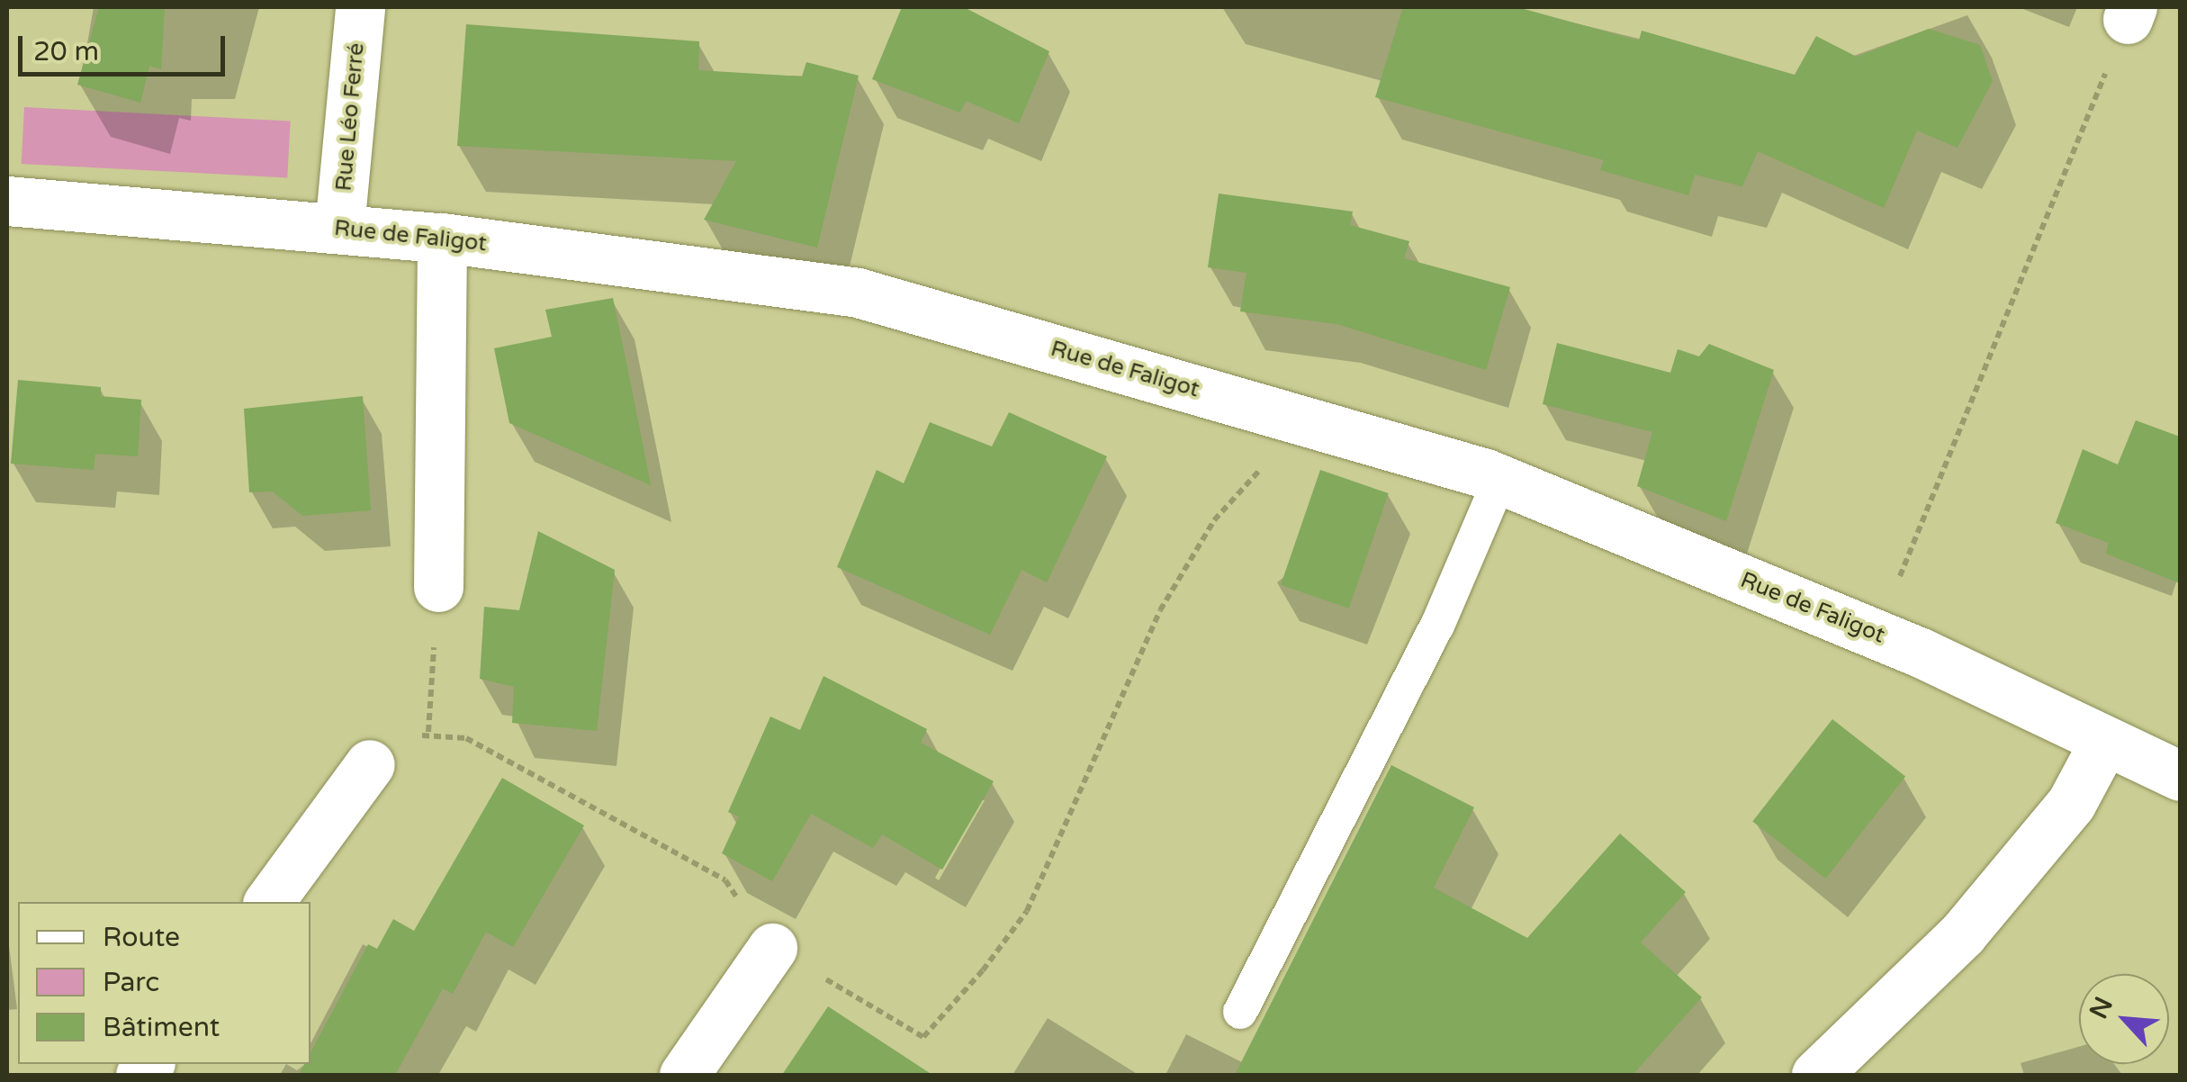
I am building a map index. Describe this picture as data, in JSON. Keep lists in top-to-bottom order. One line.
{"streets":{"street":["Rue Léo Ferré","Rue de Faligot"]},"crossings":[["Rue Léo Ferré","Rue de Faligot"]],"legend":["Route","Parc","Bâtiment"],"scale_bar":"20 m","north":"top left"}
